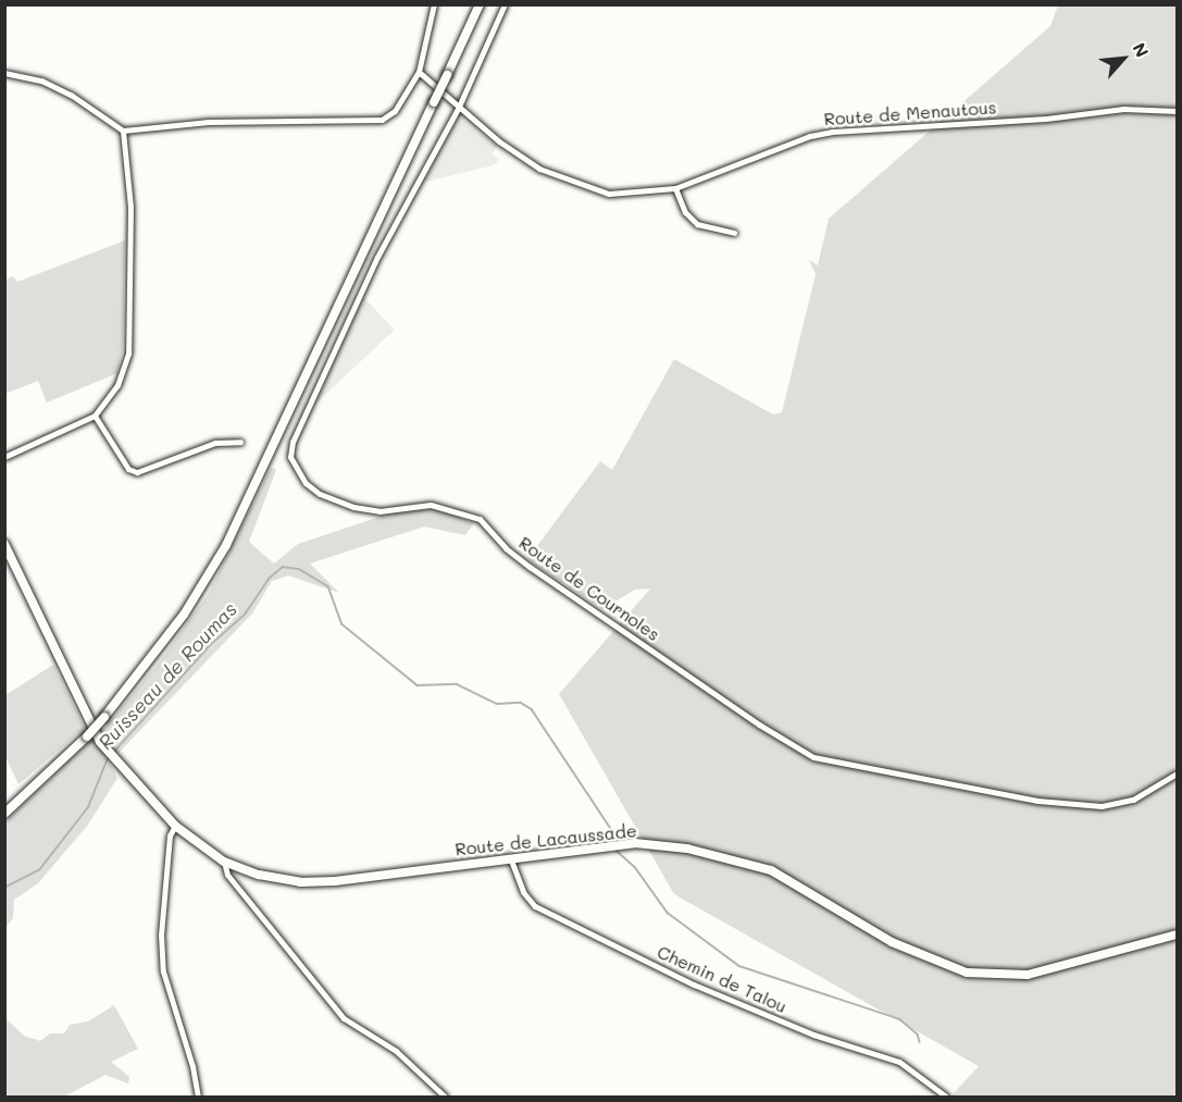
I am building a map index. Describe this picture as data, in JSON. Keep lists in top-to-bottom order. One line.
{"streets":{"street":["Route de Menautous","Route de Cournoles","Route de Lacaussade","Chemin de Talou"]},"crossings":[["Route de Menautous","Route de Cournoles"],["Route de Lacaussade","Chemin de Talou"]],"water":["Ruisseau de Roumas"],"north":"top right"}
